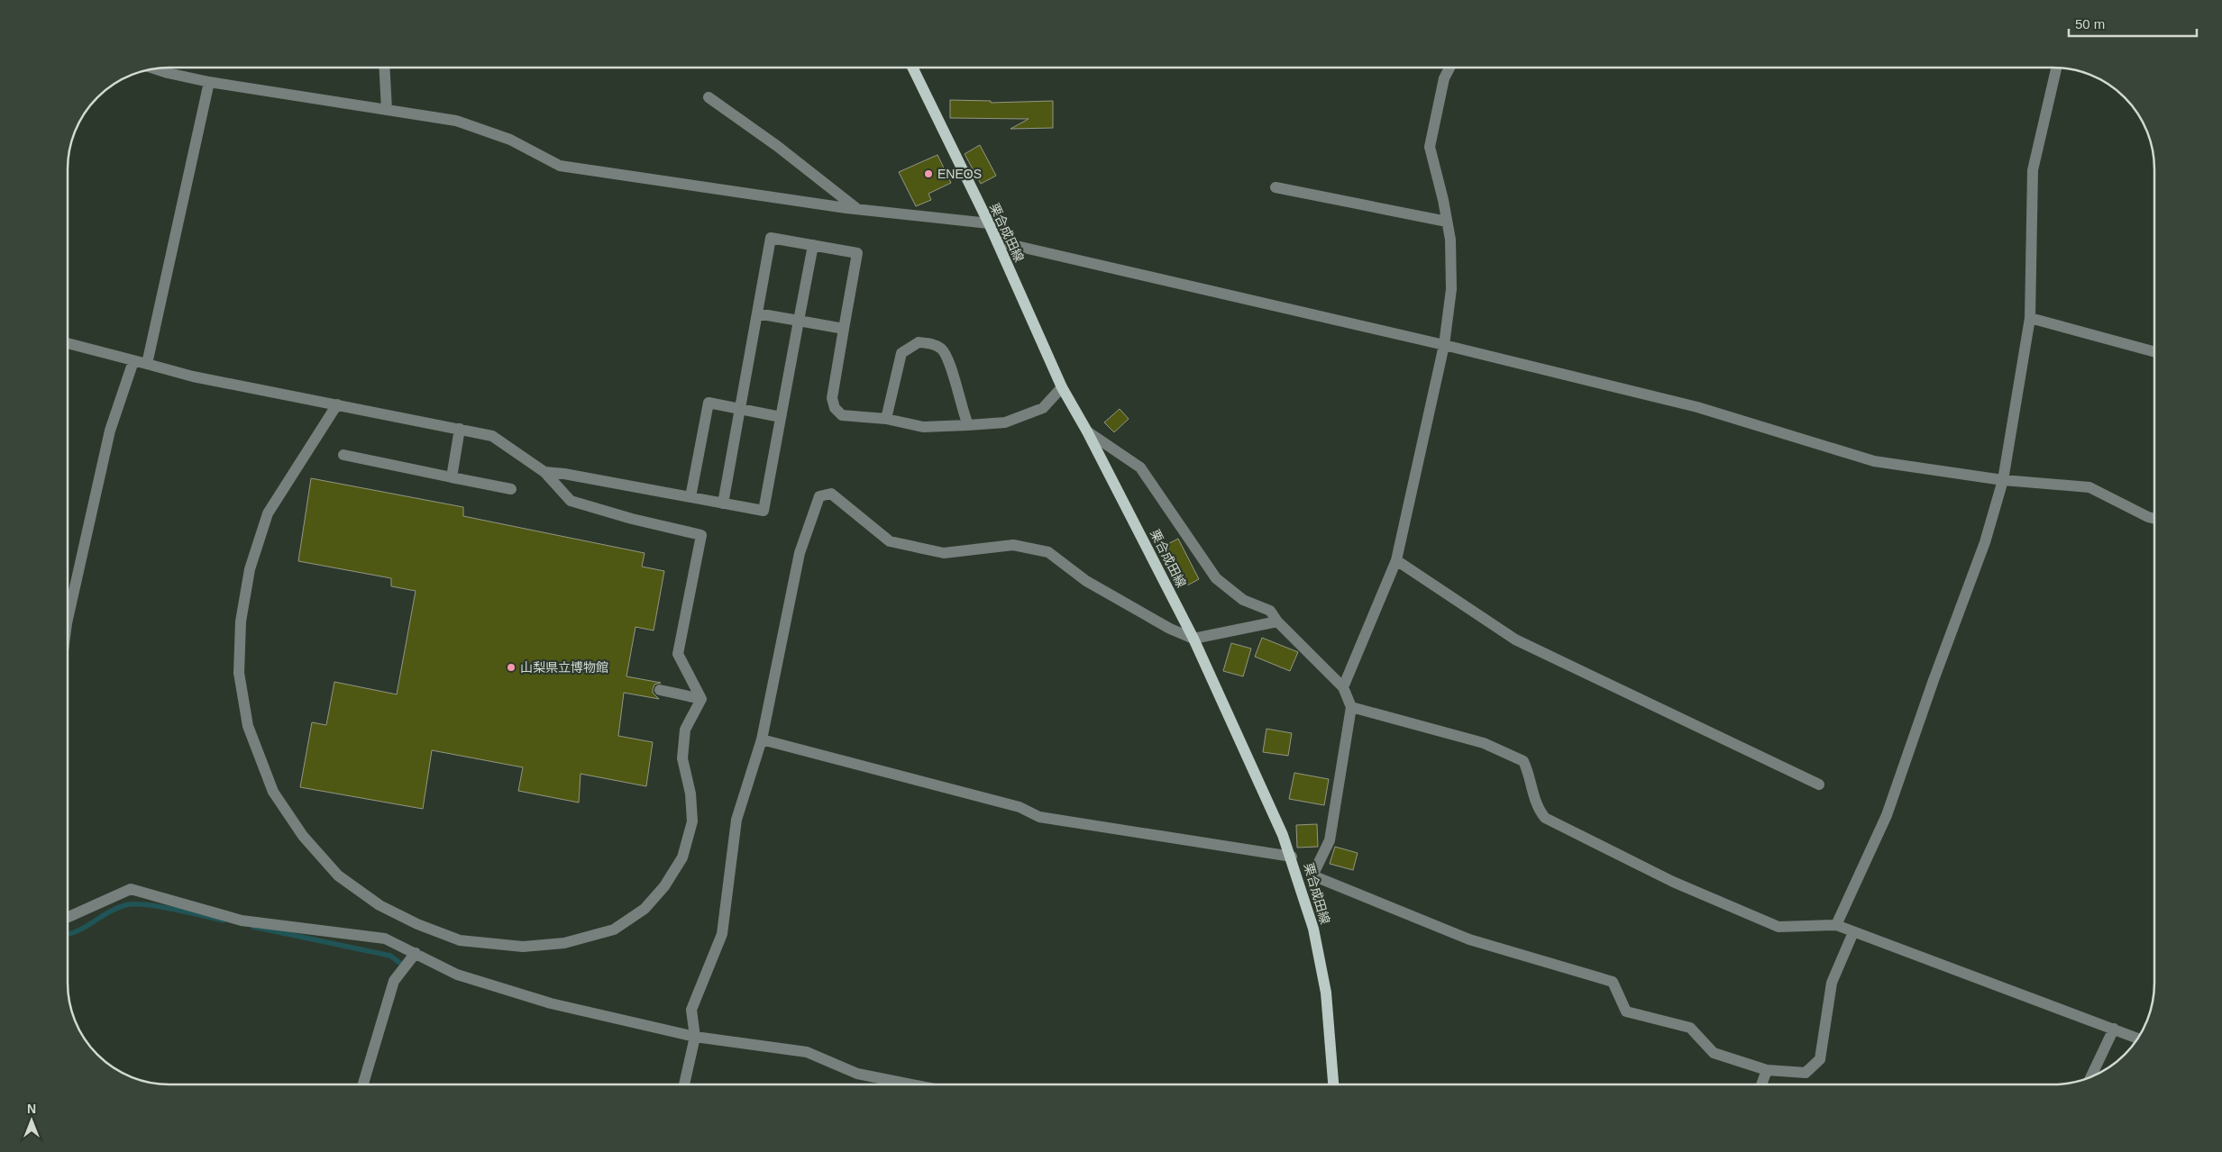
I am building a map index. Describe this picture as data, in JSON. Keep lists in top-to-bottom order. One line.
{"streets":{"main road":["栗合成田線"]},"places":["ENEOS","山梨県立博物館"],"scale_bar":"50 m","north":"top"}
